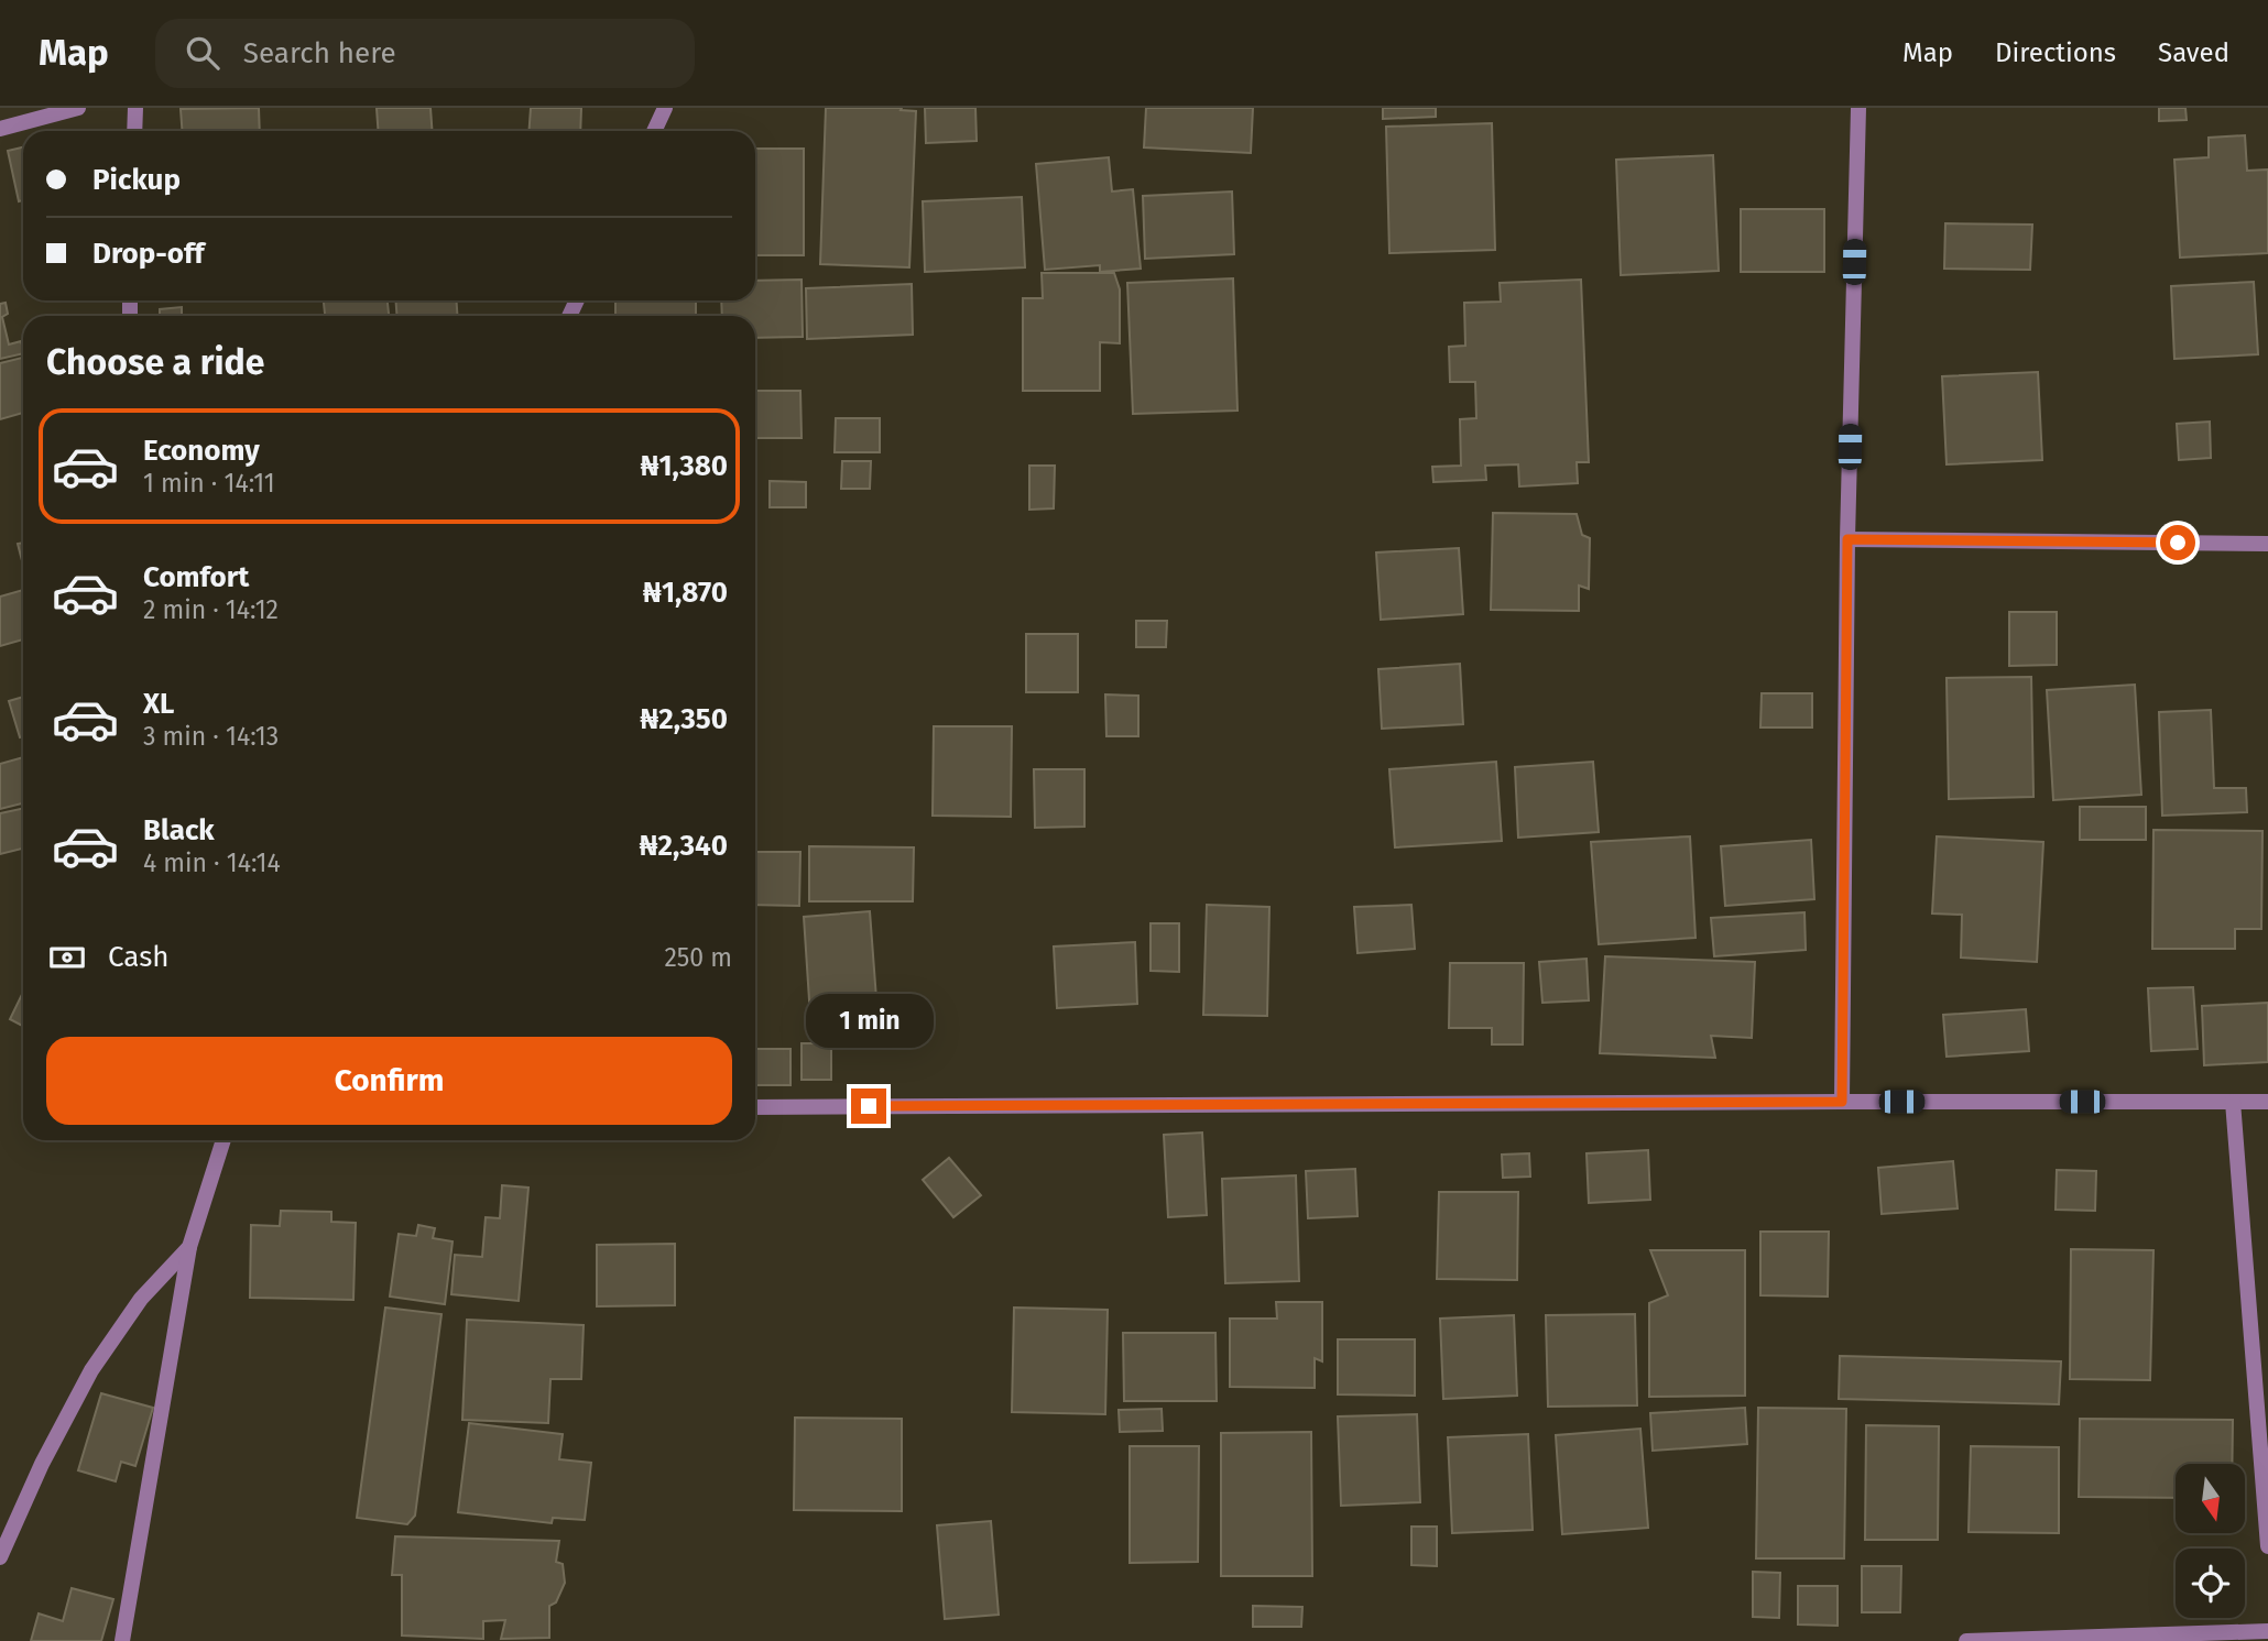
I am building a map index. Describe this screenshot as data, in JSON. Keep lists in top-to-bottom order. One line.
{"north":"bottom","page":{"header":"Map","search":"Search here","nav":["Map","Directions","Saved"],"banner":["Pickup","Drop-off"],"heading":"Choose a ride","list":[{"name":"Economy","note":"1 min · 14:11","value":"₦1,380"},{"name":"Comfort","note":"2 min · 14:12","value":"₦1,870"},{"name":"XL","note":"3 min · 14:13","value":"₦2,350"},{"name":"Black","note":"4 min · 14:14","value":"₦2,340"}],"pay":["Cash","250 m"],"bubble":"1 min","buttons":"Confirm"}}
